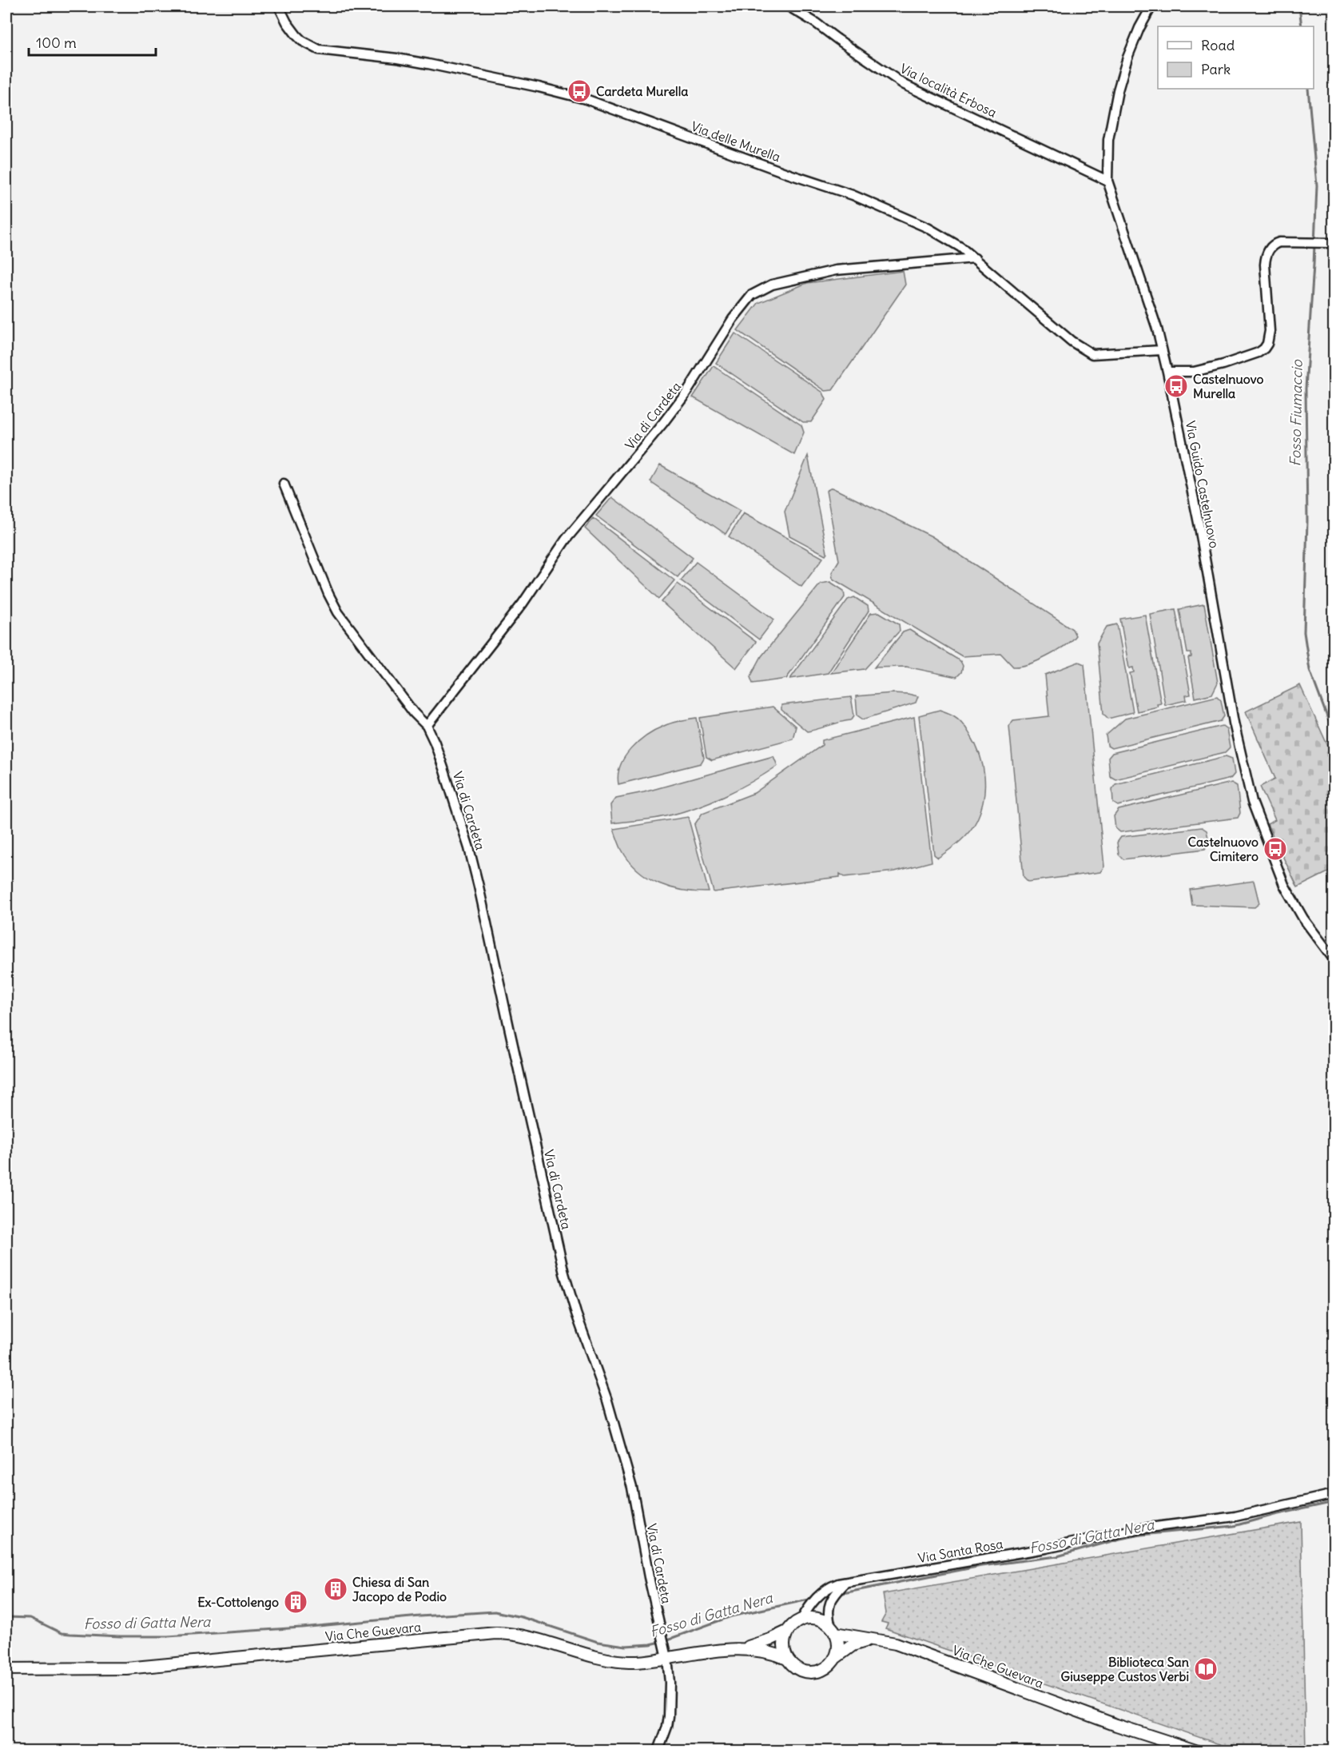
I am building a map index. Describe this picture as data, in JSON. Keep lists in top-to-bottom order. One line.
{"streets":{"main road":["Via Che Guevara"],"street":["Via località Erbosa","Via delle Murella","Via di Cardeta","Via Guido Castelnuovo","Via Santa Rosa"]},"crossings":[["Via località Erbosa","Via Guido Castelnuovo"],["Via delle Murella","Via di Cardeta"],["Via delle Murella","Via Guido Castelnuovo"],["Via di Cardeta","Via Che Guevara"],["Via Santa Rosa","Via Che Guevara"]],"water":["Fosso Fiumaccio","Fosso di Gatta Nera"],"places":{"bus stop":["Cardeta Murella","Castelnuovo Murella","Castelnuovo Cimitero"],"building":["Chiesa di San Jacopo de Podio","Ex-Cottolengo"],"library":["Biblioteca San Giuseppe Custos Verbi"]},"legend":["Road","Park"],"scale_bar":"100 m"}
